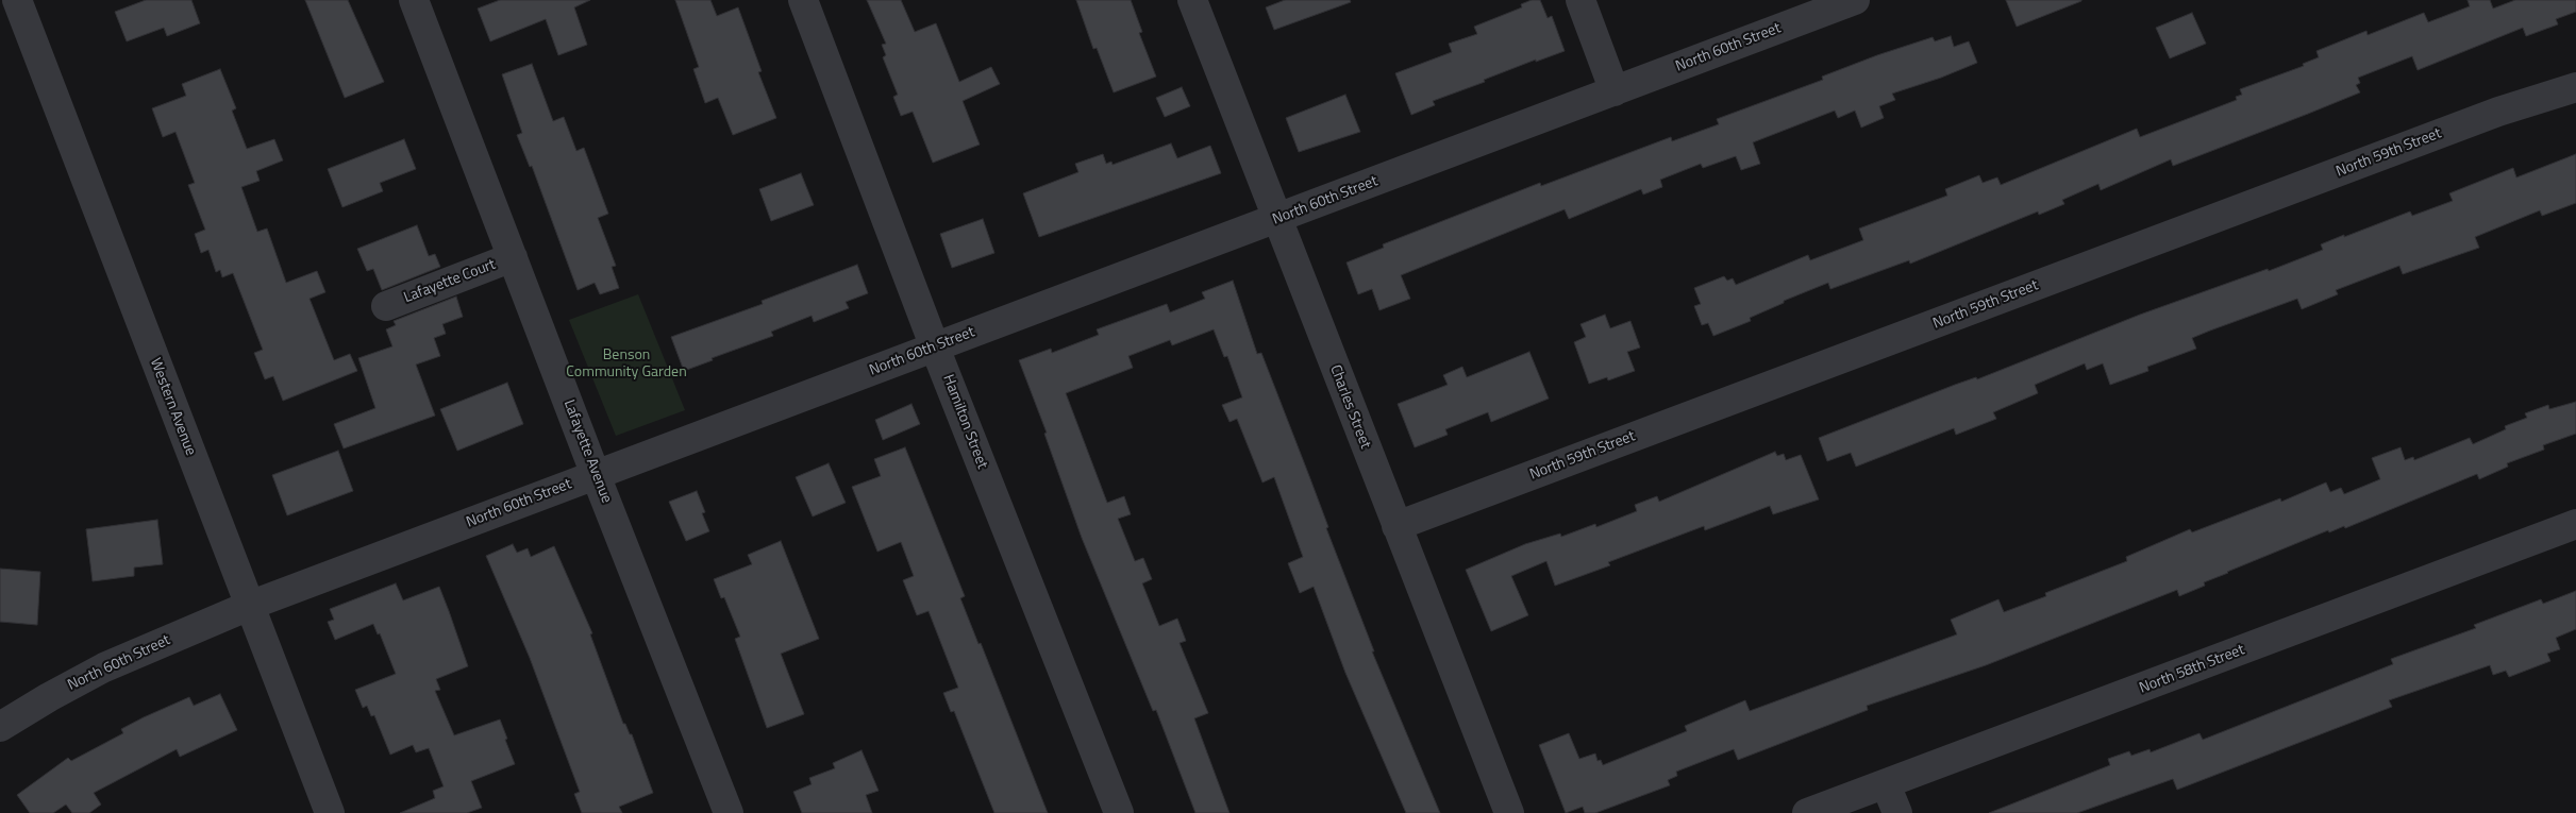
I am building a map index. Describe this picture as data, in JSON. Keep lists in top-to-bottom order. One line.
{"streets":{"street":["North 60th Street","North 59th Street","Lafayette Court","Western Avenue","Charles Street","Hamilton Street","Lafayette Avenue","North 58th Street"]},"crossings":[["North 60th Street","Western Avenue"],["North 60th Street","Charles Street"],["North 60th Street","Hamilton Street"],["North 60th Street","Lafayette Avenue"],["North 59th Street","Charles Street"],["Lafayette Court","Lafayette Avenue"]],"parks":["Benson Community Garden"]}
